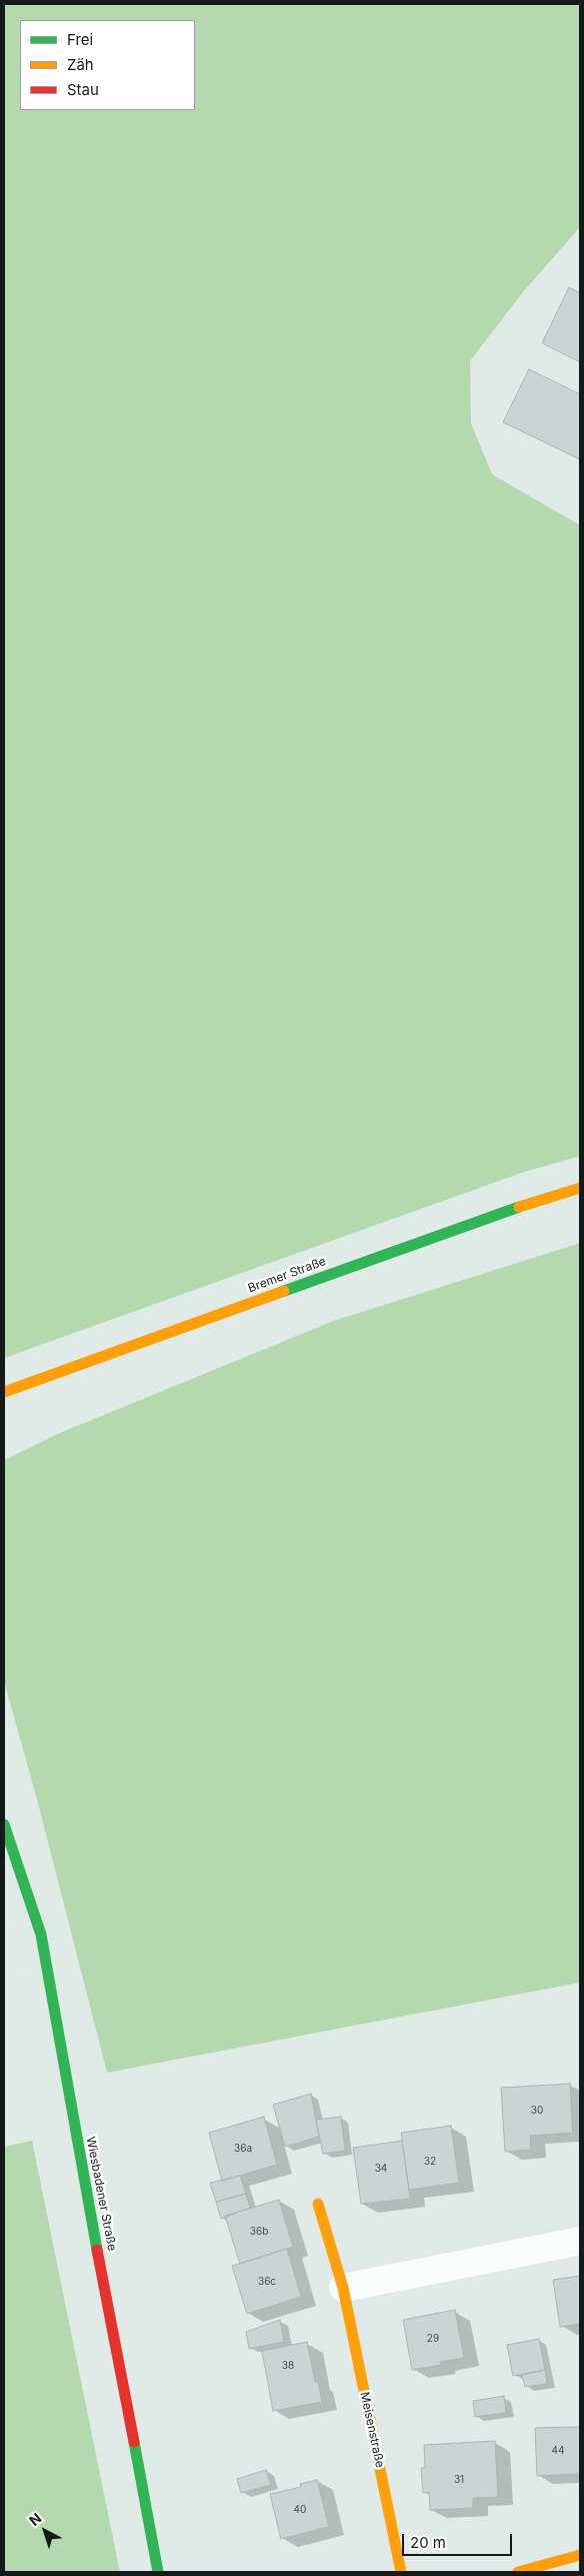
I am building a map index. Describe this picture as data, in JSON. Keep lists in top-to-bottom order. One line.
{"streets":{"street":["Bremer Straße","Wiesbadener Straße","Meisenstraße"]},"house_numbers":["30","36a","32","34","36b","36c","29","38","44","31","40"],"legend":["Frei","Zäh","Stau"],"scale_bar":"20 m","north":"top left"}
